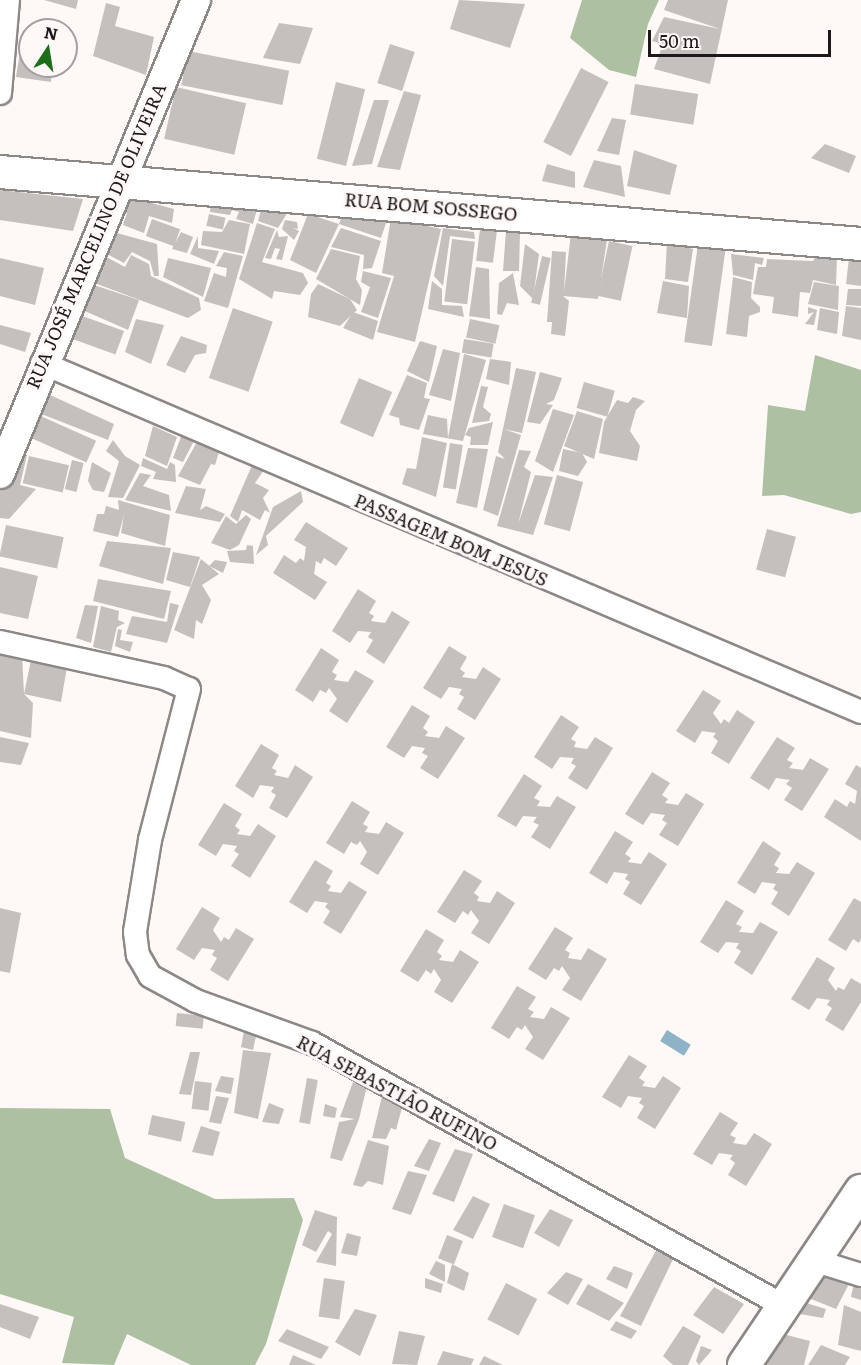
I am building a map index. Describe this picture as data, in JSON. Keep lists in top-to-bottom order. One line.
{"streets":{"main road":["RUA BOM SOSSEGO"],"street":["RUA JOSÉ MARCELINO DE OLIVEIRA","PASSAGEM BOM JESUS","RUA SEBASTIÃO RUFINO"]},"crossings":[["RUA BOM SOSSEGO","RUA JOSÉ MARCELINO DE OLIVEIRA"],["RUA JOSÉ MARCELINO DE OLIVEIRA","PASSAGEM BOM JESUS"]],"scale_bar":"50 m","north":"top"}
